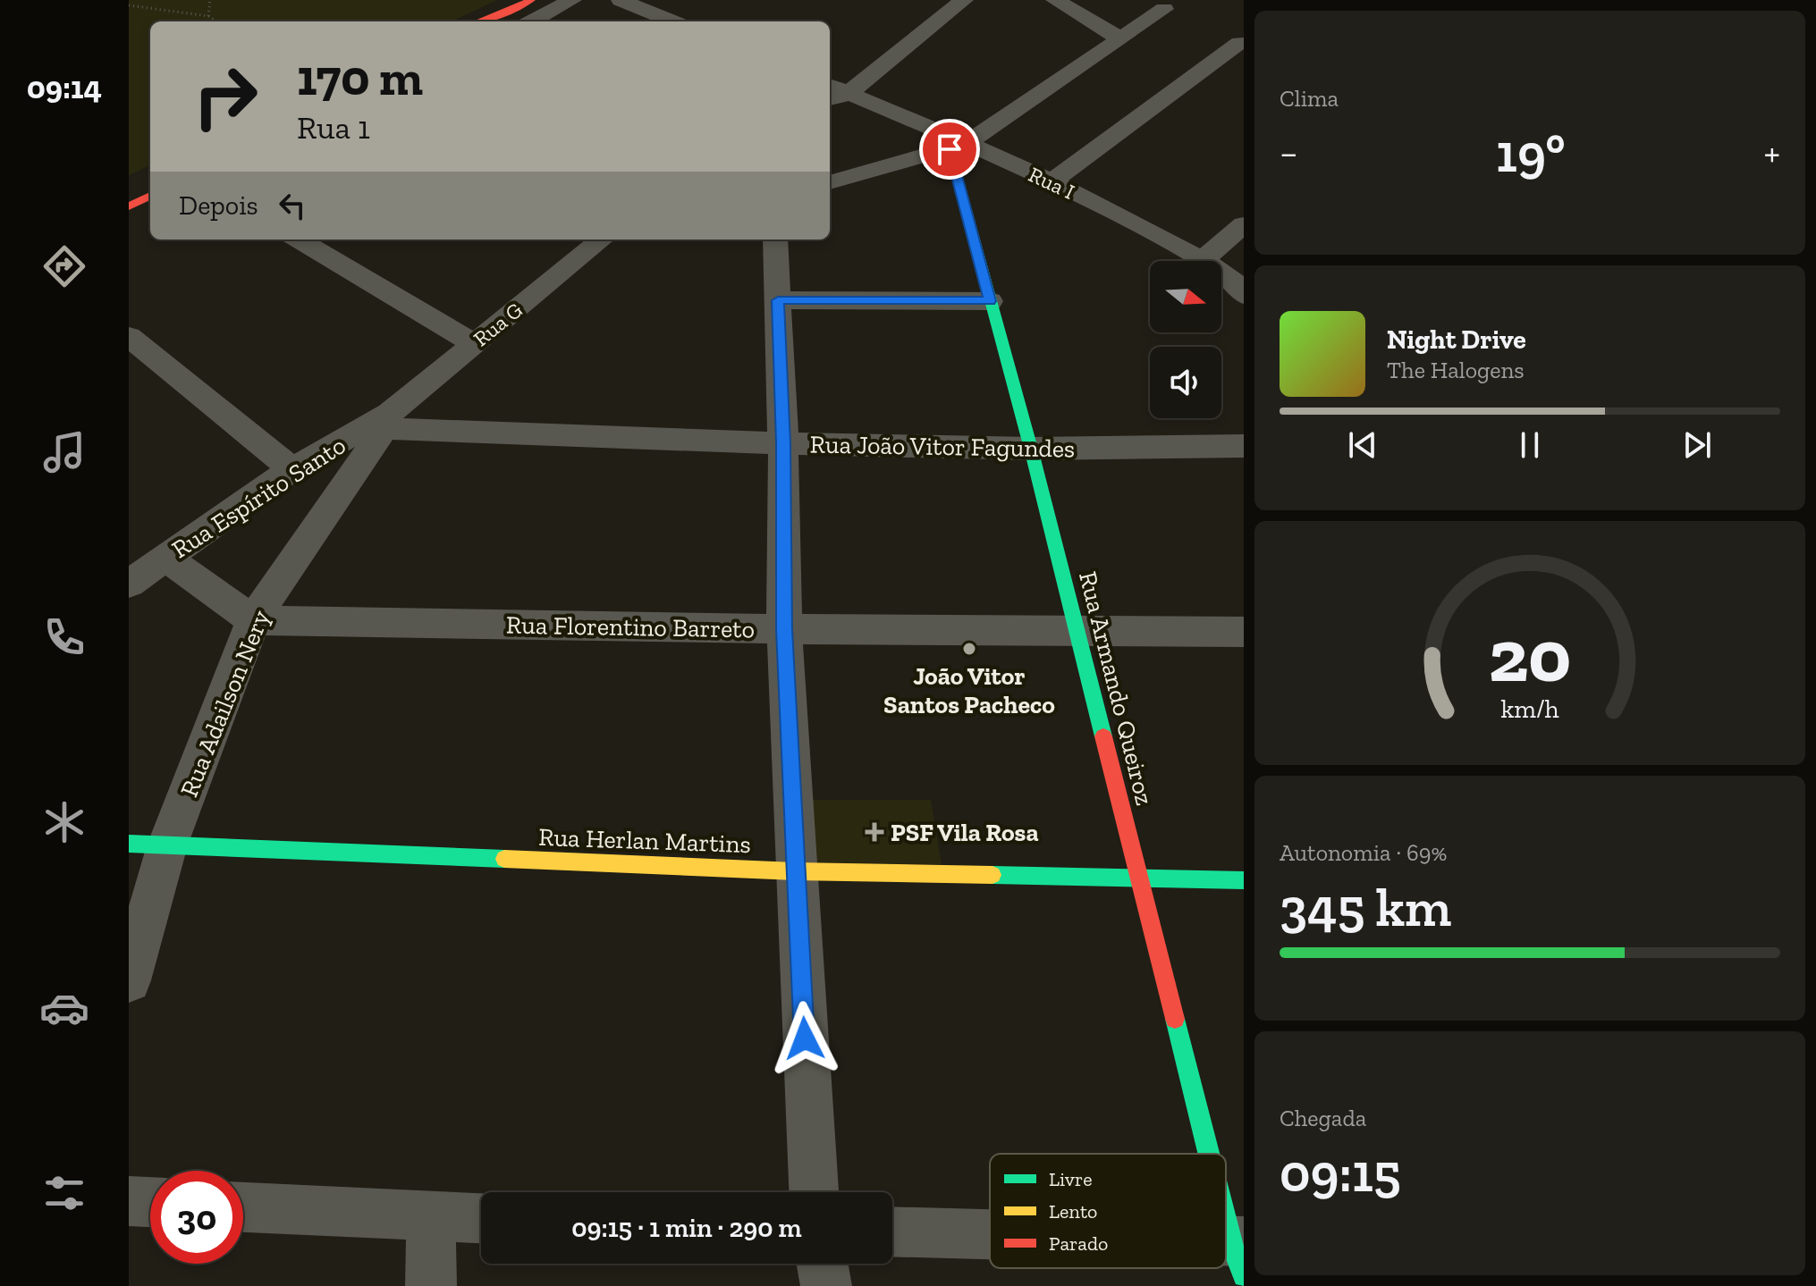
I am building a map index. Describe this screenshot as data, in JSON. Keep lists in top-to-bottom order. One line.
{"streets":{"street":["Rua I","Rua G","Rua João Vitor Fagundes","Rua Espírito Santo","Rua Florentino Barreto","Rua Armando Queiroz","Rua Adailson Nery","Rua Herlan Martins"]},"crossings":[["Rua I","Rua Armando Queiroz"],["Rua G","Rua João Vitor Fagundes"],["Rua G","Rua Espírito Santo"],["Rua G","Rua Adailson Nery"],["Rua João Vitor Fagundes","Rua Espírito Santo"],["Rua João Vitor Fagundes","Rua Armando Queiroz"],["Rua João Vitor Fagundes","Rua Adailson Nery"],["Rua Espírito Santo","Rua Adailson Nery"],["Rua Florentino Barreto","Rua Armando Queiroz"],["Rua Florentino Barreto","Rua Adailson Nery"],["Rua Armando Queiroz","Rua Herlan Martins"],["Rua Adailson Nery","Rua Herlan Martins"]],"places":{"other":["João Vitor Santos Pacheco"],"health":["PSF Vila Rosa"]},"legend":["Livre","Lento","Parado"],"north":"right","page":{"tabs":"09:14","tile":["Clima",["Autonomia · 69%","345 km"],["Chegada","09:15"]],"turn":["170 m","Rua 1"],"heat":["−","19°","+"],"then":"Depois","song":["Night Drive","The Halogens"],"limit":"30","trip":"09:15 · 1 min · 290 m","gauge":["20","km/h"]}}
